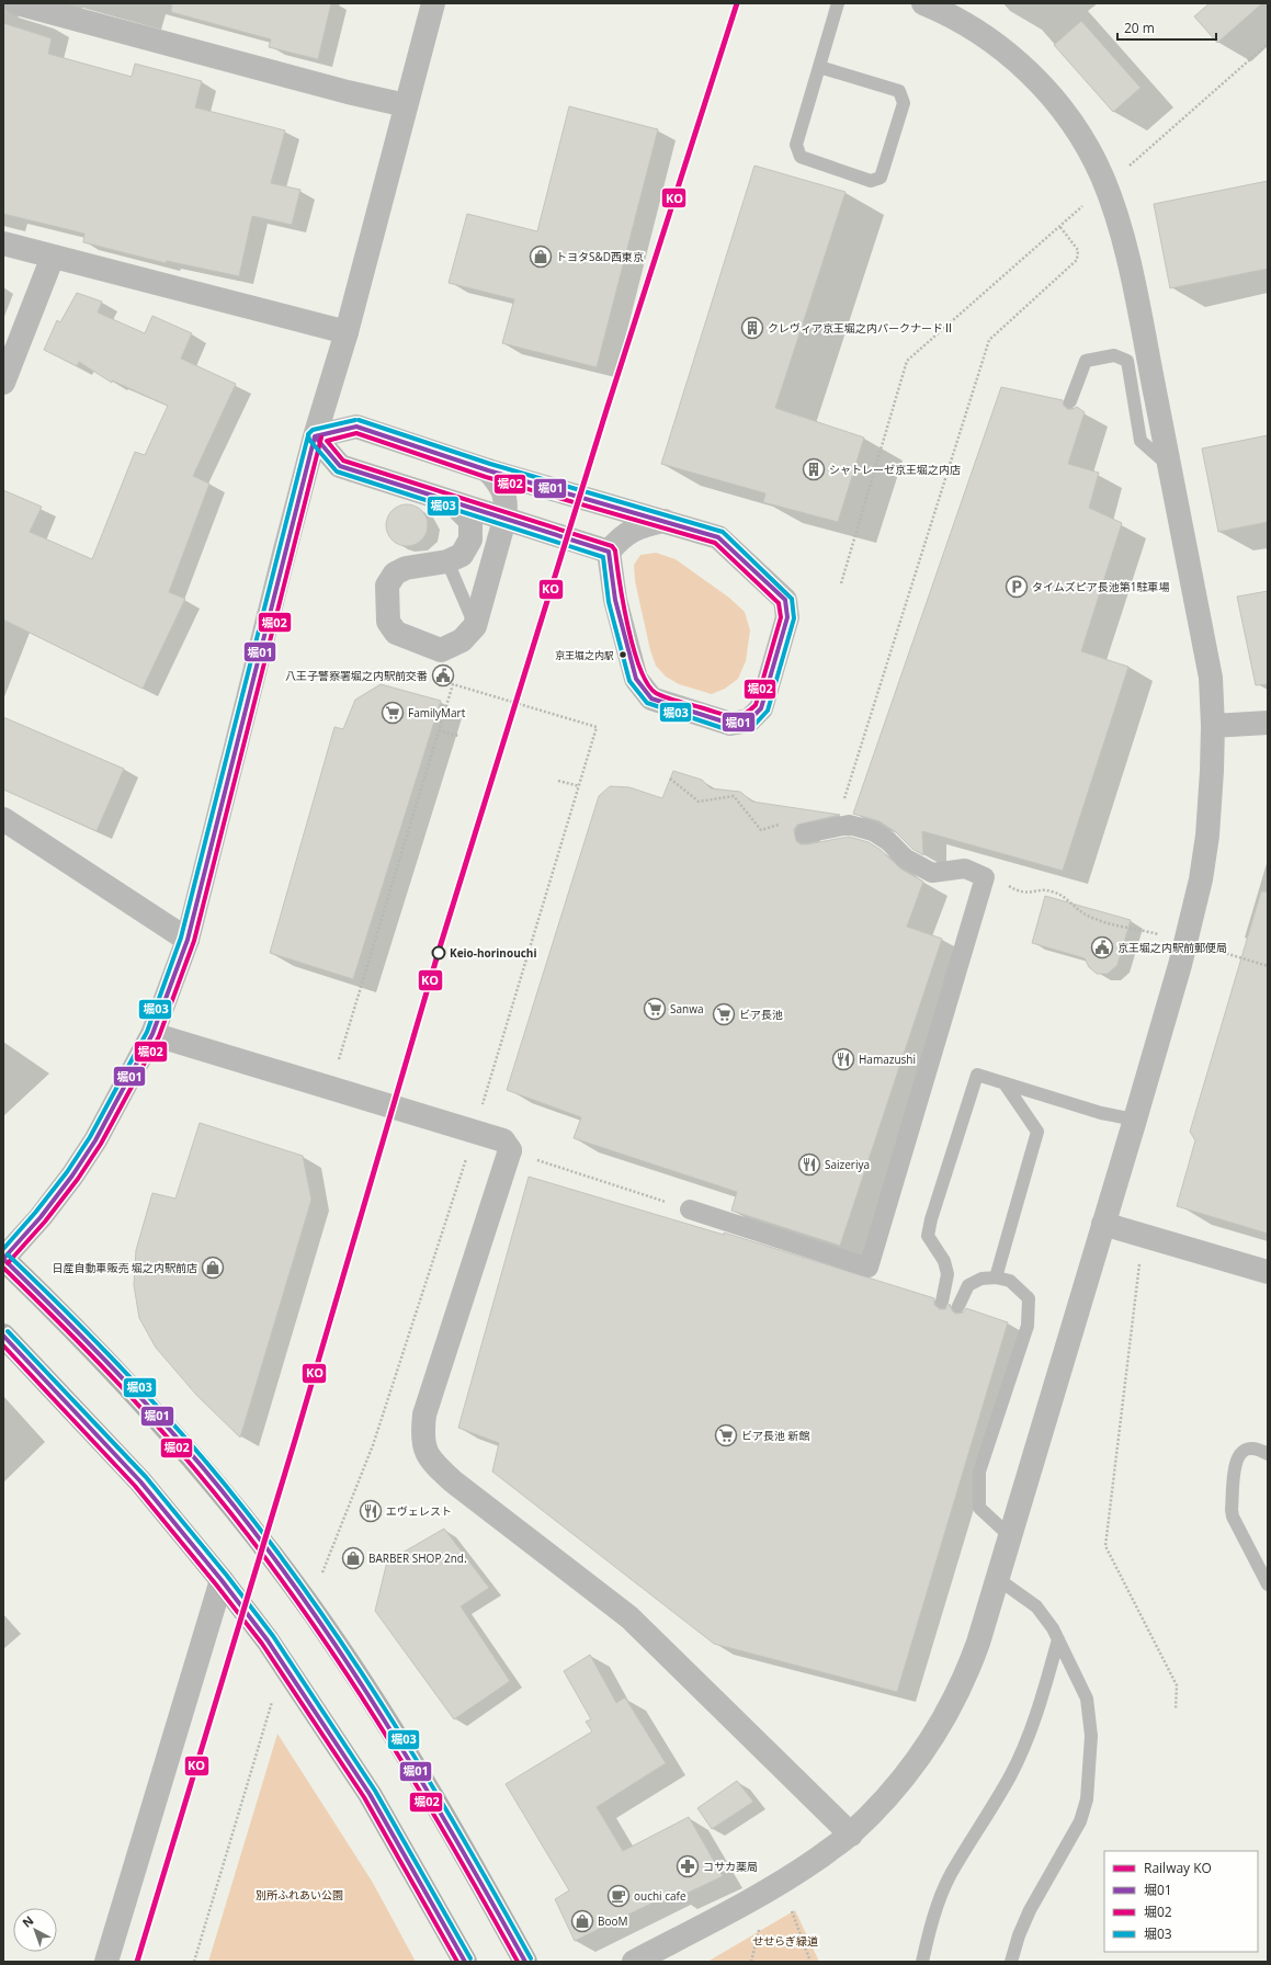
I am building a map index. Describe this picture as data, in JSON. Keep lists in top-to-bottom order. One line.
{"parks":["別所ふれあい公園","せせらぎ緑道"],"places":{"shop":["トヨタS&D西東京","日産自動車販売 堀之内駅前店","BARBER SHOP 2nd.","BooM"],"building":["クレヴィア京王堀之内パークナードⅡ","シャトレーゼ京王堀之内店"],"parking":["タイムズピア長池第1駐車場"],"other":["京王堀之内駅","Keio-horinouchi"],"public building":["八王子警察署堀之内駅前交番","京王堀之内駅前郵便局"],"supermarket":["FamilyMart","Sanwa","ビア長池","ビア長池 新館"],"restaurant":["Hamazushi","Saizeriya","エヴェレスト"],"pharmacy":["コサカ薬局"],"cafe":["ouchi cafe"]},"lines":["rail line KO","transit line 堀03","transit line 堀01","transit line 堀02"],"legend":["Railway KO","堀01","堀02","堀03"],"scale_bar":"20 m","north":"top left"}
